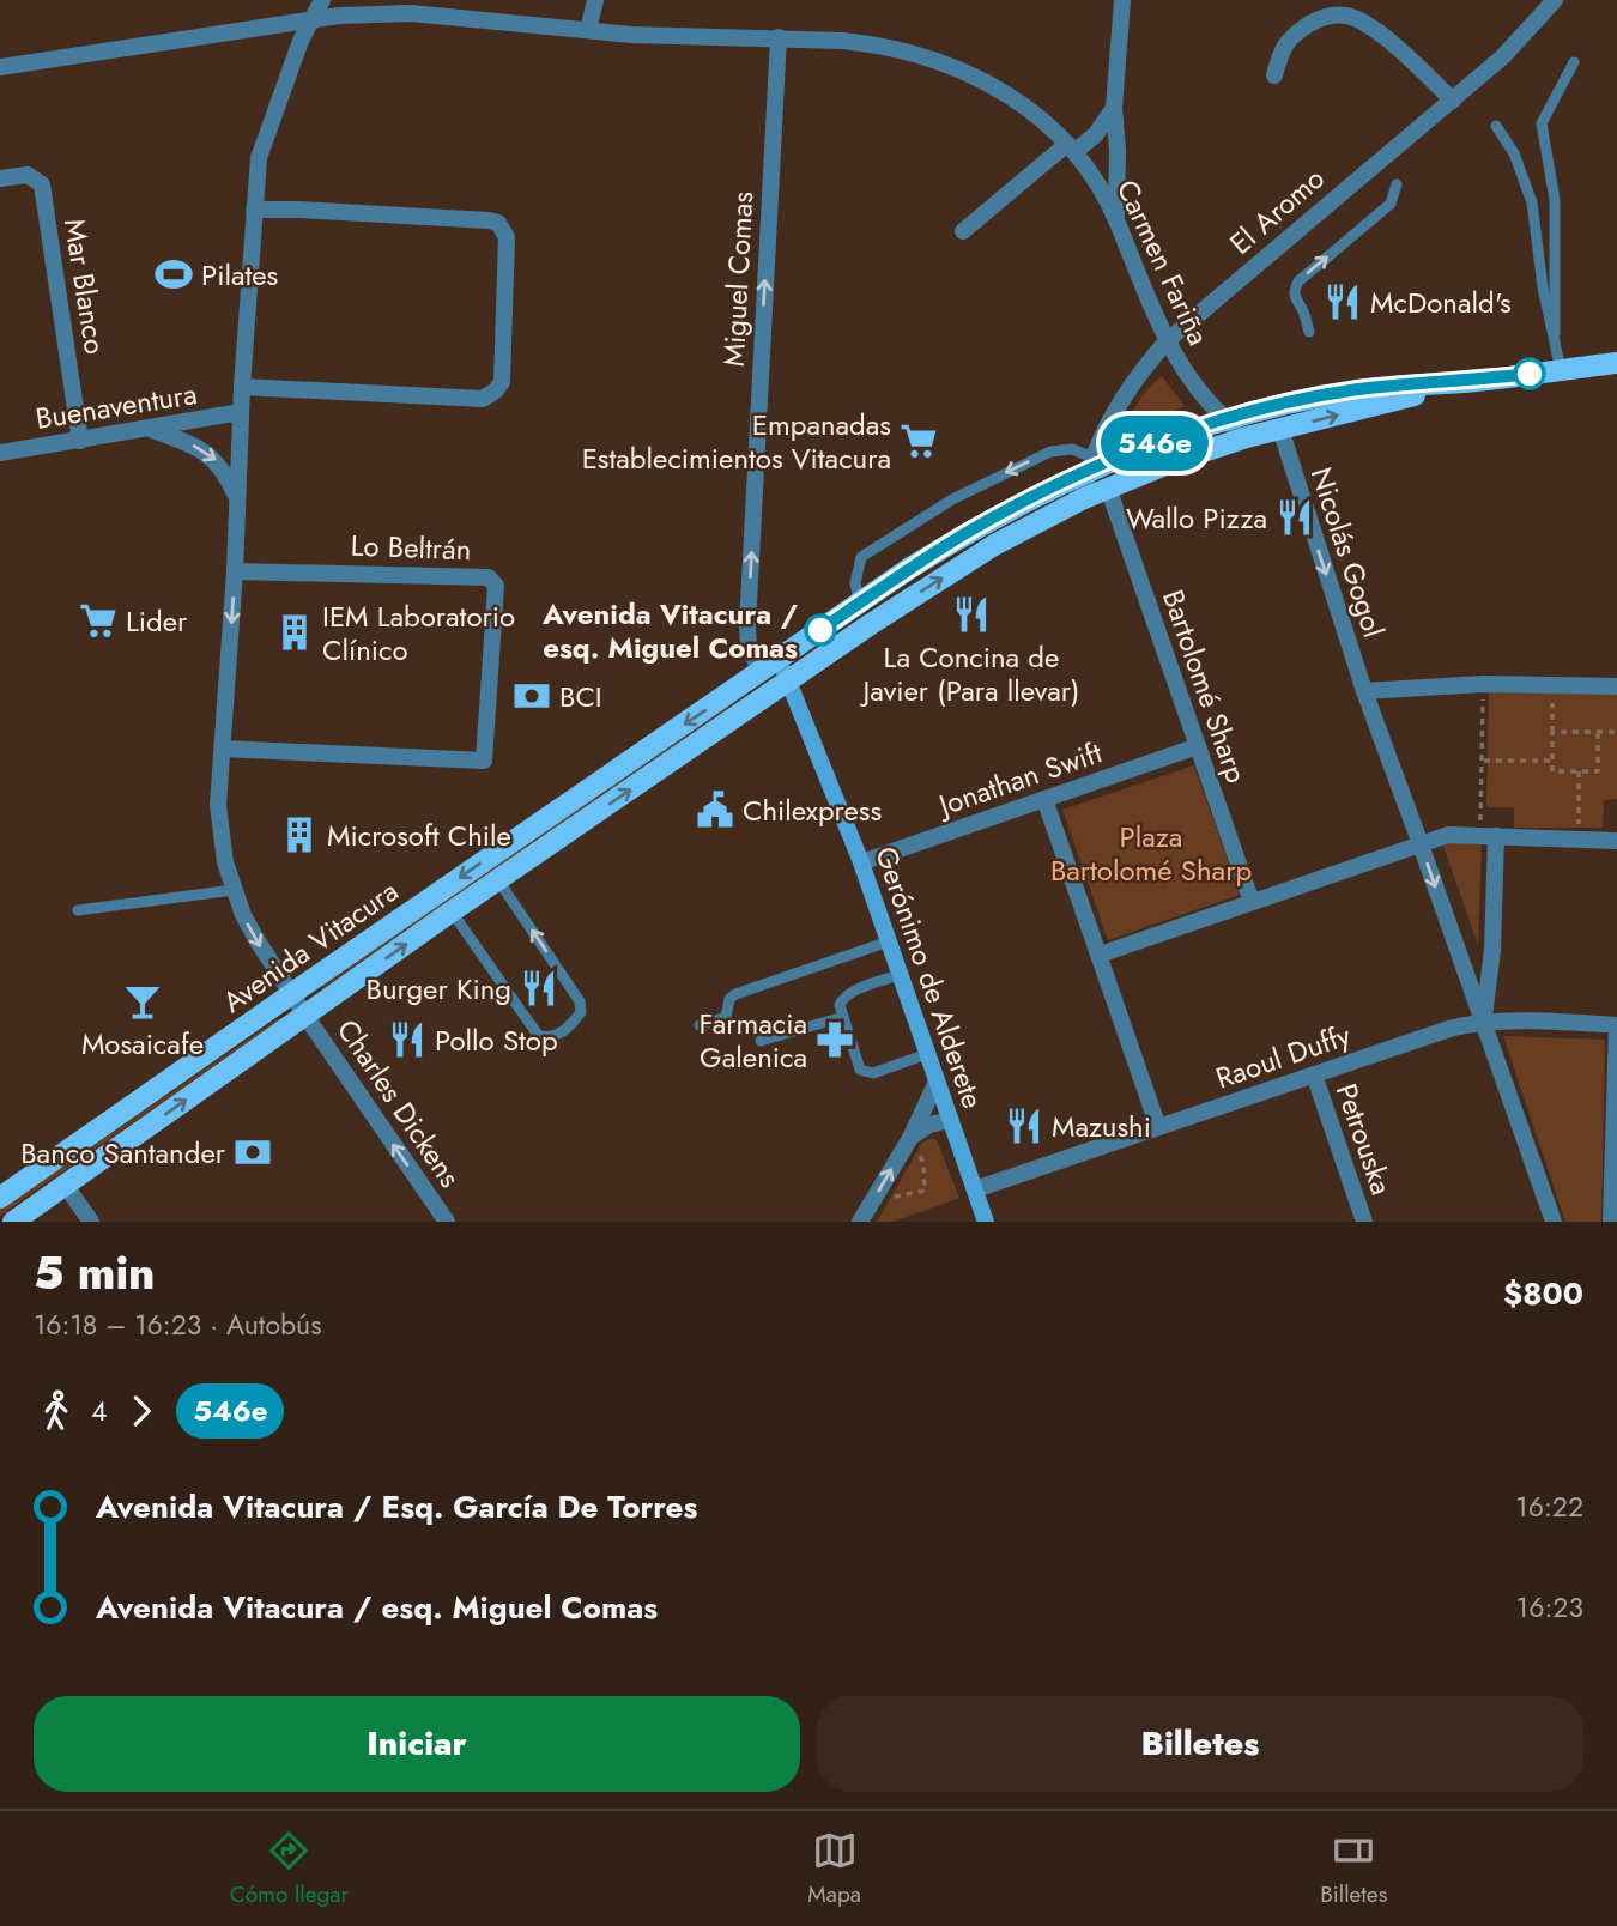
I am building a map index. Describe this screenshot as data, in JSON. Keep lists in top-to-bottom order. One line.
{"streets":{"main road":["Avenida Vitacura","Gerónimo de Alderete"],"street":["El Aromo","Carmen Fariña","Miguel Comas","Mar Blanco","Buenaventura","Lo Beltrán","Nicolás Gogol","Bartolomé Sharp","Jonathan Swift","Raoul Duffy","Charles Dickens","Petrouska"]},"crossings":[["El Aromo","Carmen Fariña"],["El Aromo","Avenida Vitacura"],["Carmen Fariña","Miguel Comas"],["Carmen Fariña","Avenida Vitacura"],["Miguel Comas","Avenida Vitacura"],["Miguel Comas","Gerónimo de Alderete"],["Mar Blanco","Buenaventura"],["Nicolás Gogol","Avenida Vitacura"],["Nicolás Gogol","Raoul Duffy"],["Bartolomé Sharp","Jonathan Swift"],["Bartolomé Sharp","Avenida Vitacura"],["Jonathan Swift","Gerónimo de Alderete"],["Avenida Vitacura","Gerónimo de Alderete"],["Avenida Vitacura","Charles Dickens"],["Gerónimo de Alderete","Raoul Duffy"],["Raoul Duffy","Petrouska"]],"one_way":["Miguel Comas","Charles Dickens"],"parks":["Plaza Bartolomé Sharp"],"places":{"sports":["Pilates"],"restaurant":["McDonald's","Wallo Pizza","La Concina de Javier (Para llevar)","Burger King","Pollo Stop","Mazushi"],"supermarket":["Empanadas Establecimientos Vitacura","Lider"],"other":["Avenida Vitacura / esq. Miguel Comas"],"building":["IEM Laboratorio Clínico","Microsoft Chile"],"bank":["BCI","Banco Santander"],"public building":["Chilexpress"],"bar":["Mosaicafe"],"pharmacy":["Farmacia Galenica"]},"lines":["bus line 546e"],"page":{"on_map":"546e","heading":["5 min","16:18 – 16:23 · Autobús","$800"],"legs":["4","546e"],"list":[{"name":"Avenida Vitacura / Esq. García De Torres","value":"16:22"},{"name":"Avenida Vitacura / esq. Miguel Comas","value":"16:23"}],"buttons":["Iniciar","Billetes"],"tabs":["Cómo llegar","Mapa","Billetes"]}}
